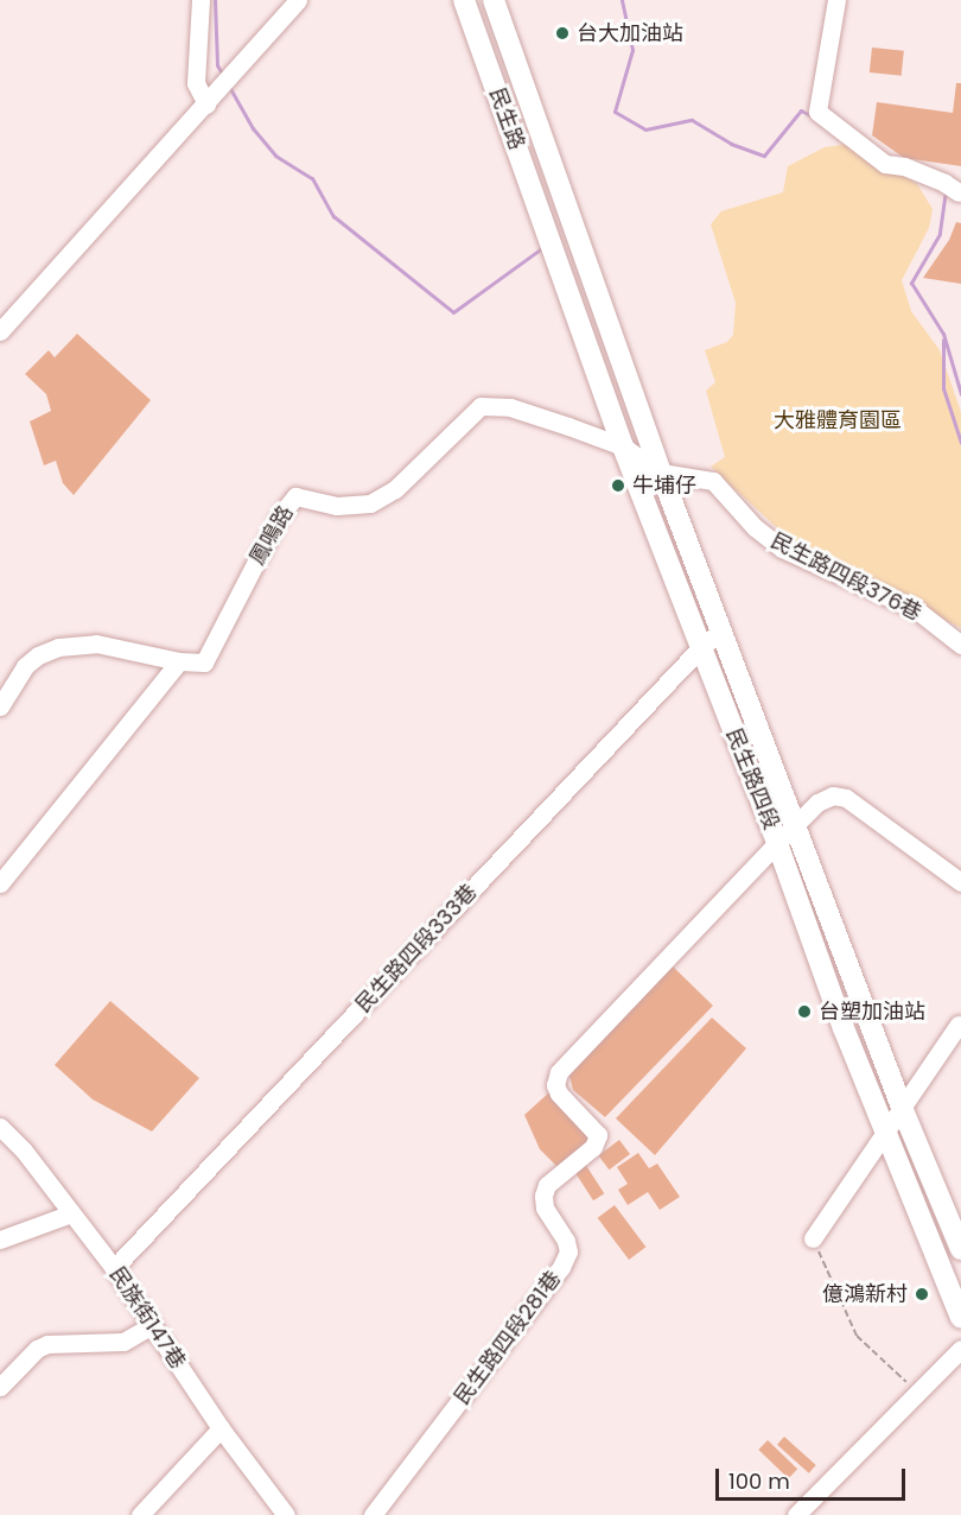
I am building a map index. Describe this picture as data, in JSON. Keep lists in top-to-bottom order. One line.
{"streets":{"main road":["民生路","民生路四段"],"street":["鳳鳴路","民生路四段376巷","民生路四段333巷","民族街147巷","民生路四段281巷"]},"crossings":[["民生路","民生路四段"],["鳳鳴路","民生路四段376巷"],["鳳鳴路","民生路四段"],["民生路四段376巷","民生路四段"],["民生路四段","民生路四段333巷"],["民生路四段","民生路四段281巷"],["民生路四段333巷","民族街147巷"]],"parks":["大雅體育園區"],"places":["台大加油站","牛埔仔","台塑加油站","億鴻新村"],"scale_bar":"100 m"}
